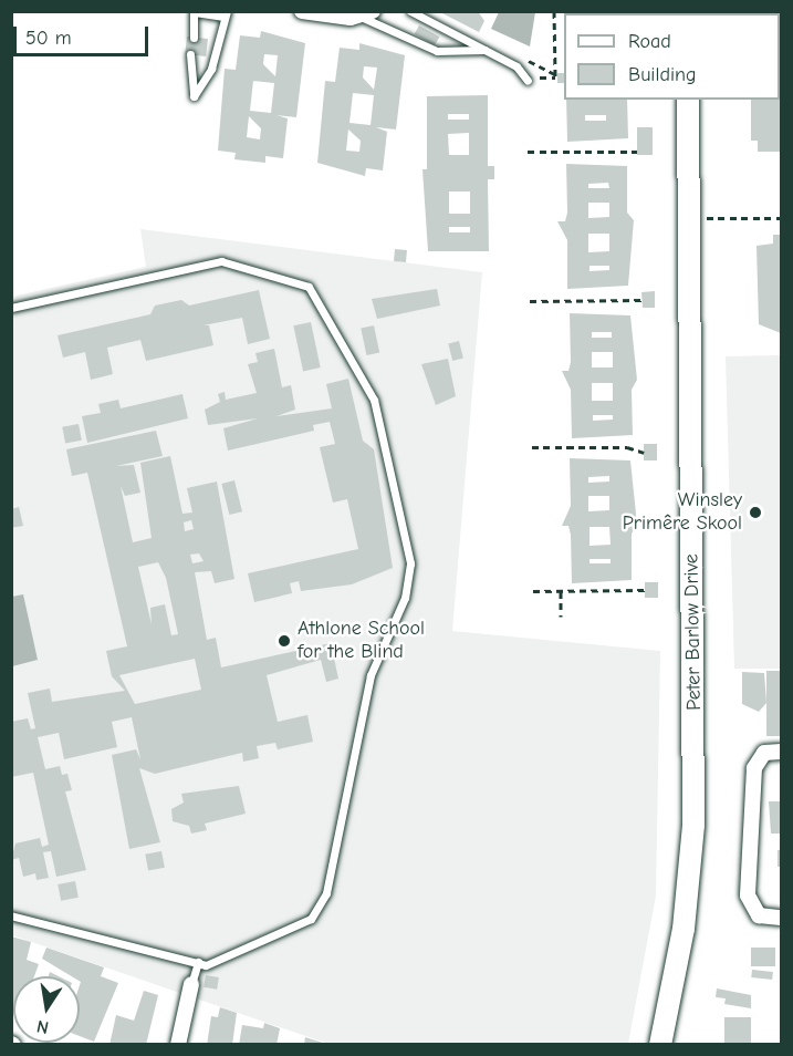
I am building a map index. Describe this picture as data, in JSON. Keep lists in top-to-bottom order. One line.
{"streets":{"street":["Peter Barlow Drive"]},"places":["Winsley Primêre Skool","Athlone School for the Blind"],"legend":["Road","Building"],"scale_bar":"50 m","north":"bottom"}
